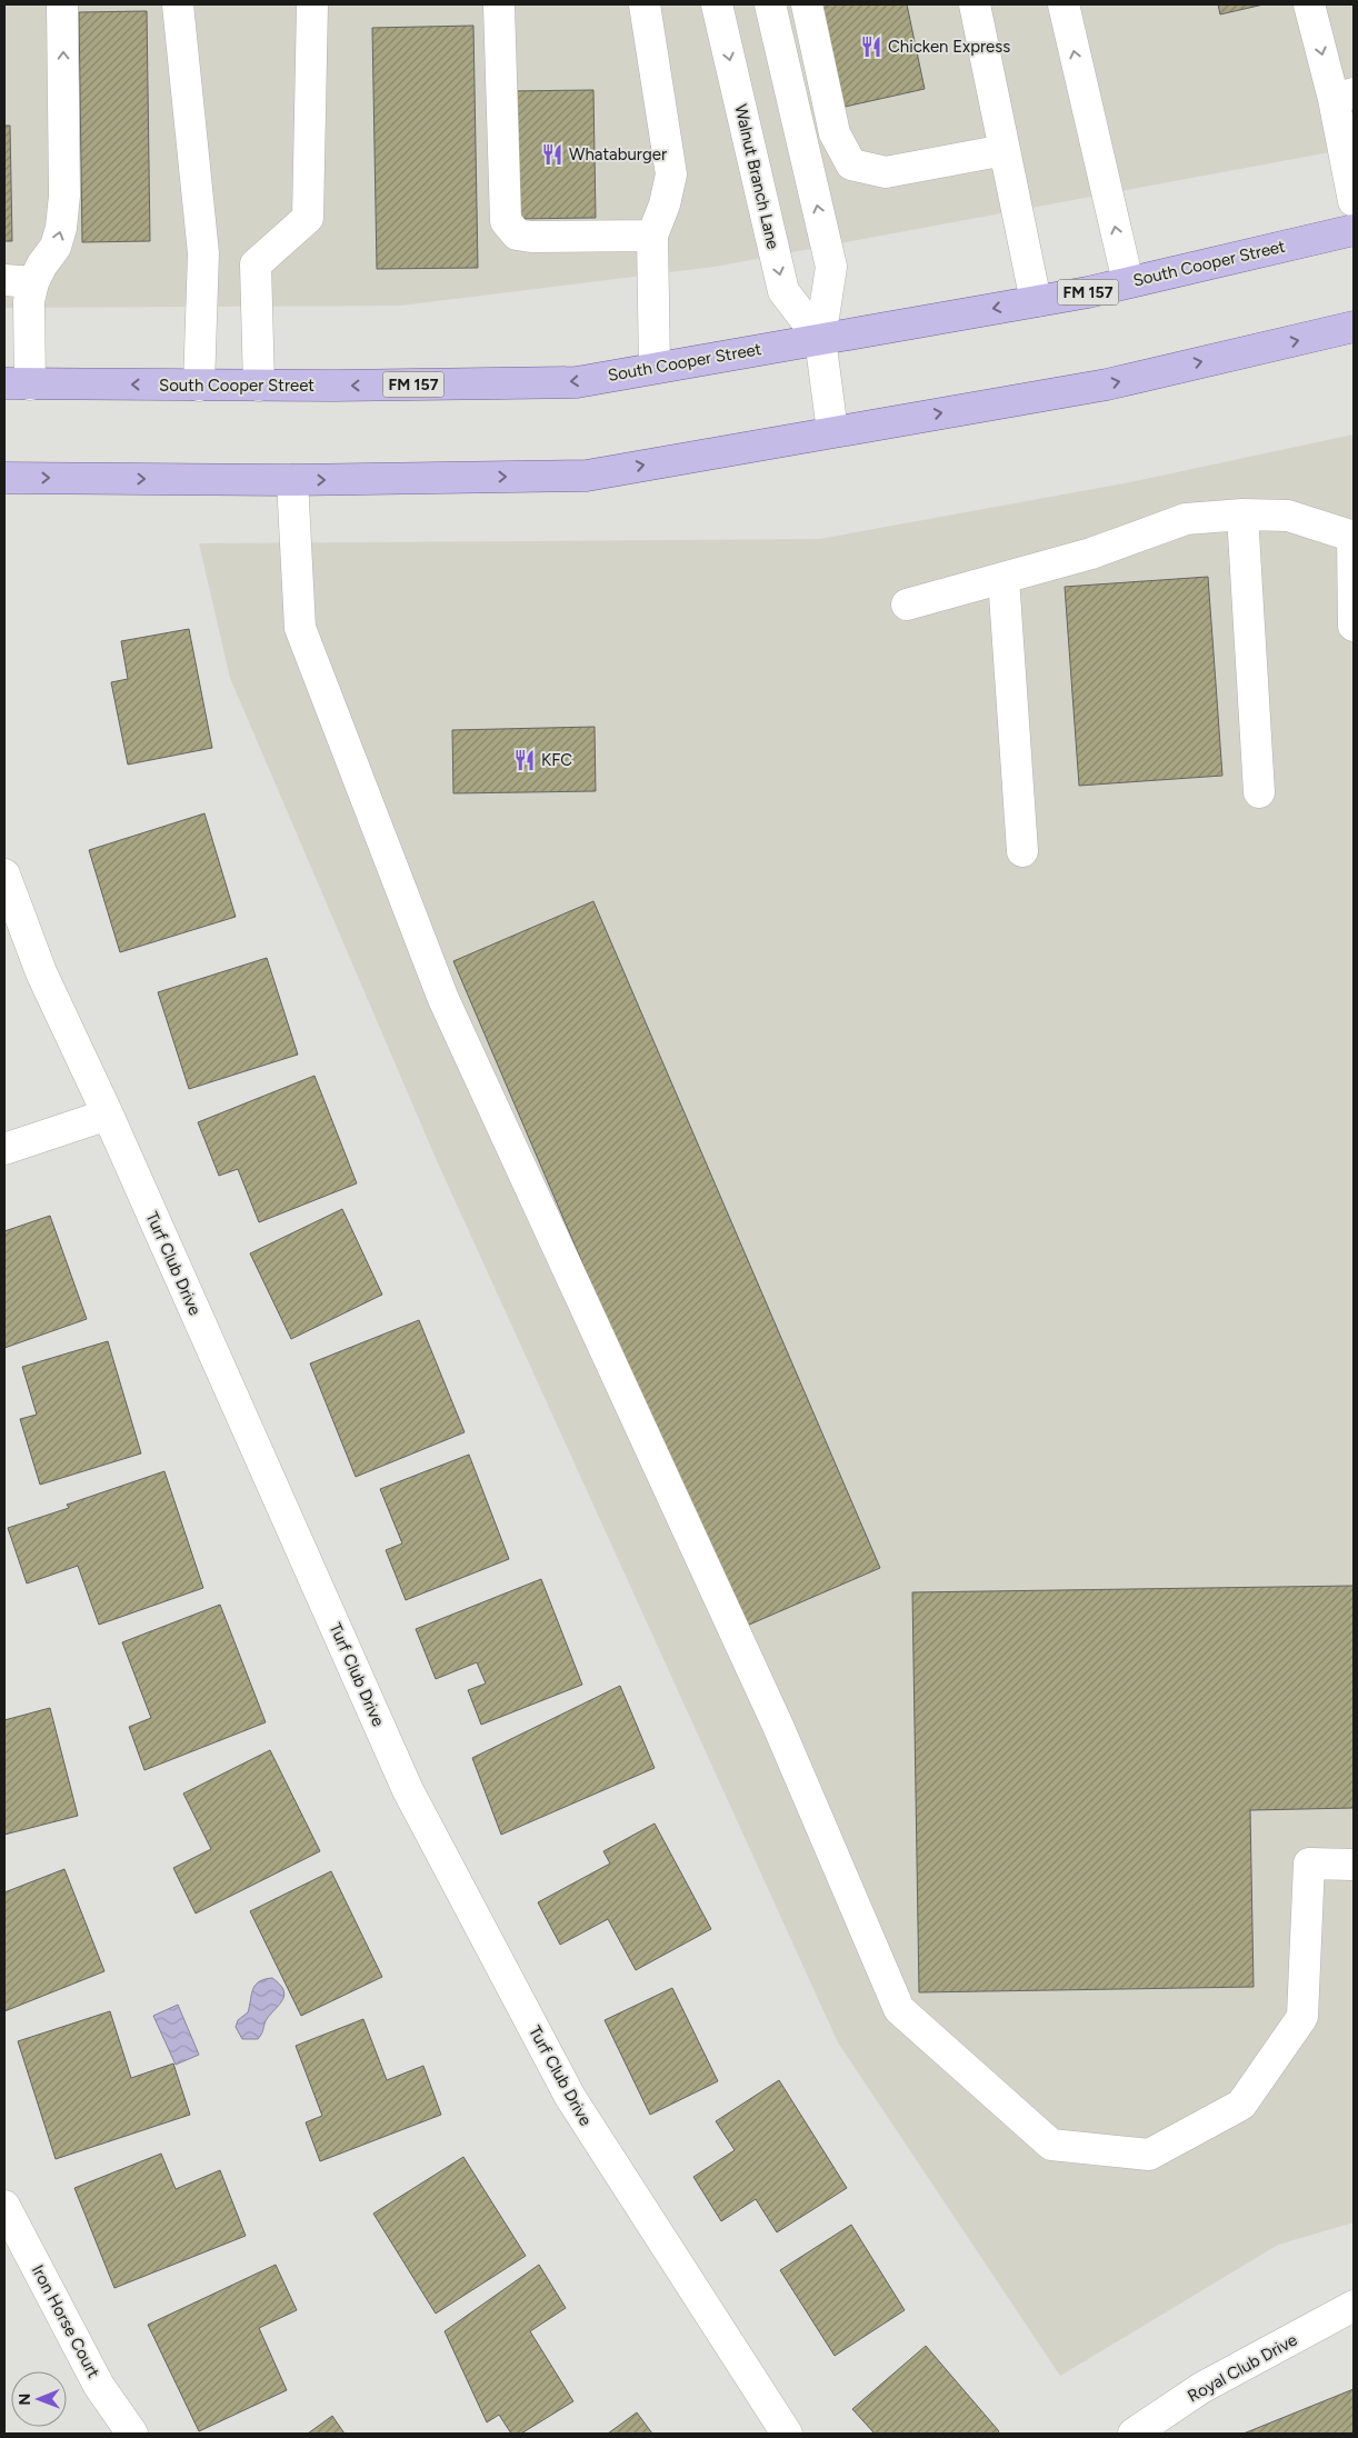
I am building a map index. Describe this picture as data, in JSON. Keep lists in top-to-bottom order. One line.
{"streets":{"main road":["South Cooper Street","FM 157"],"street":["Walnut Branch Lane","Turf Club Drive","Iron Horse Court","Royal Club Drive"]},"crossings":[["Walnut Branch Lane","South Cooper Street"]],"places":{"restaurant":["Chicken Express","Whataburger","KFC"]},"north":"left"}
